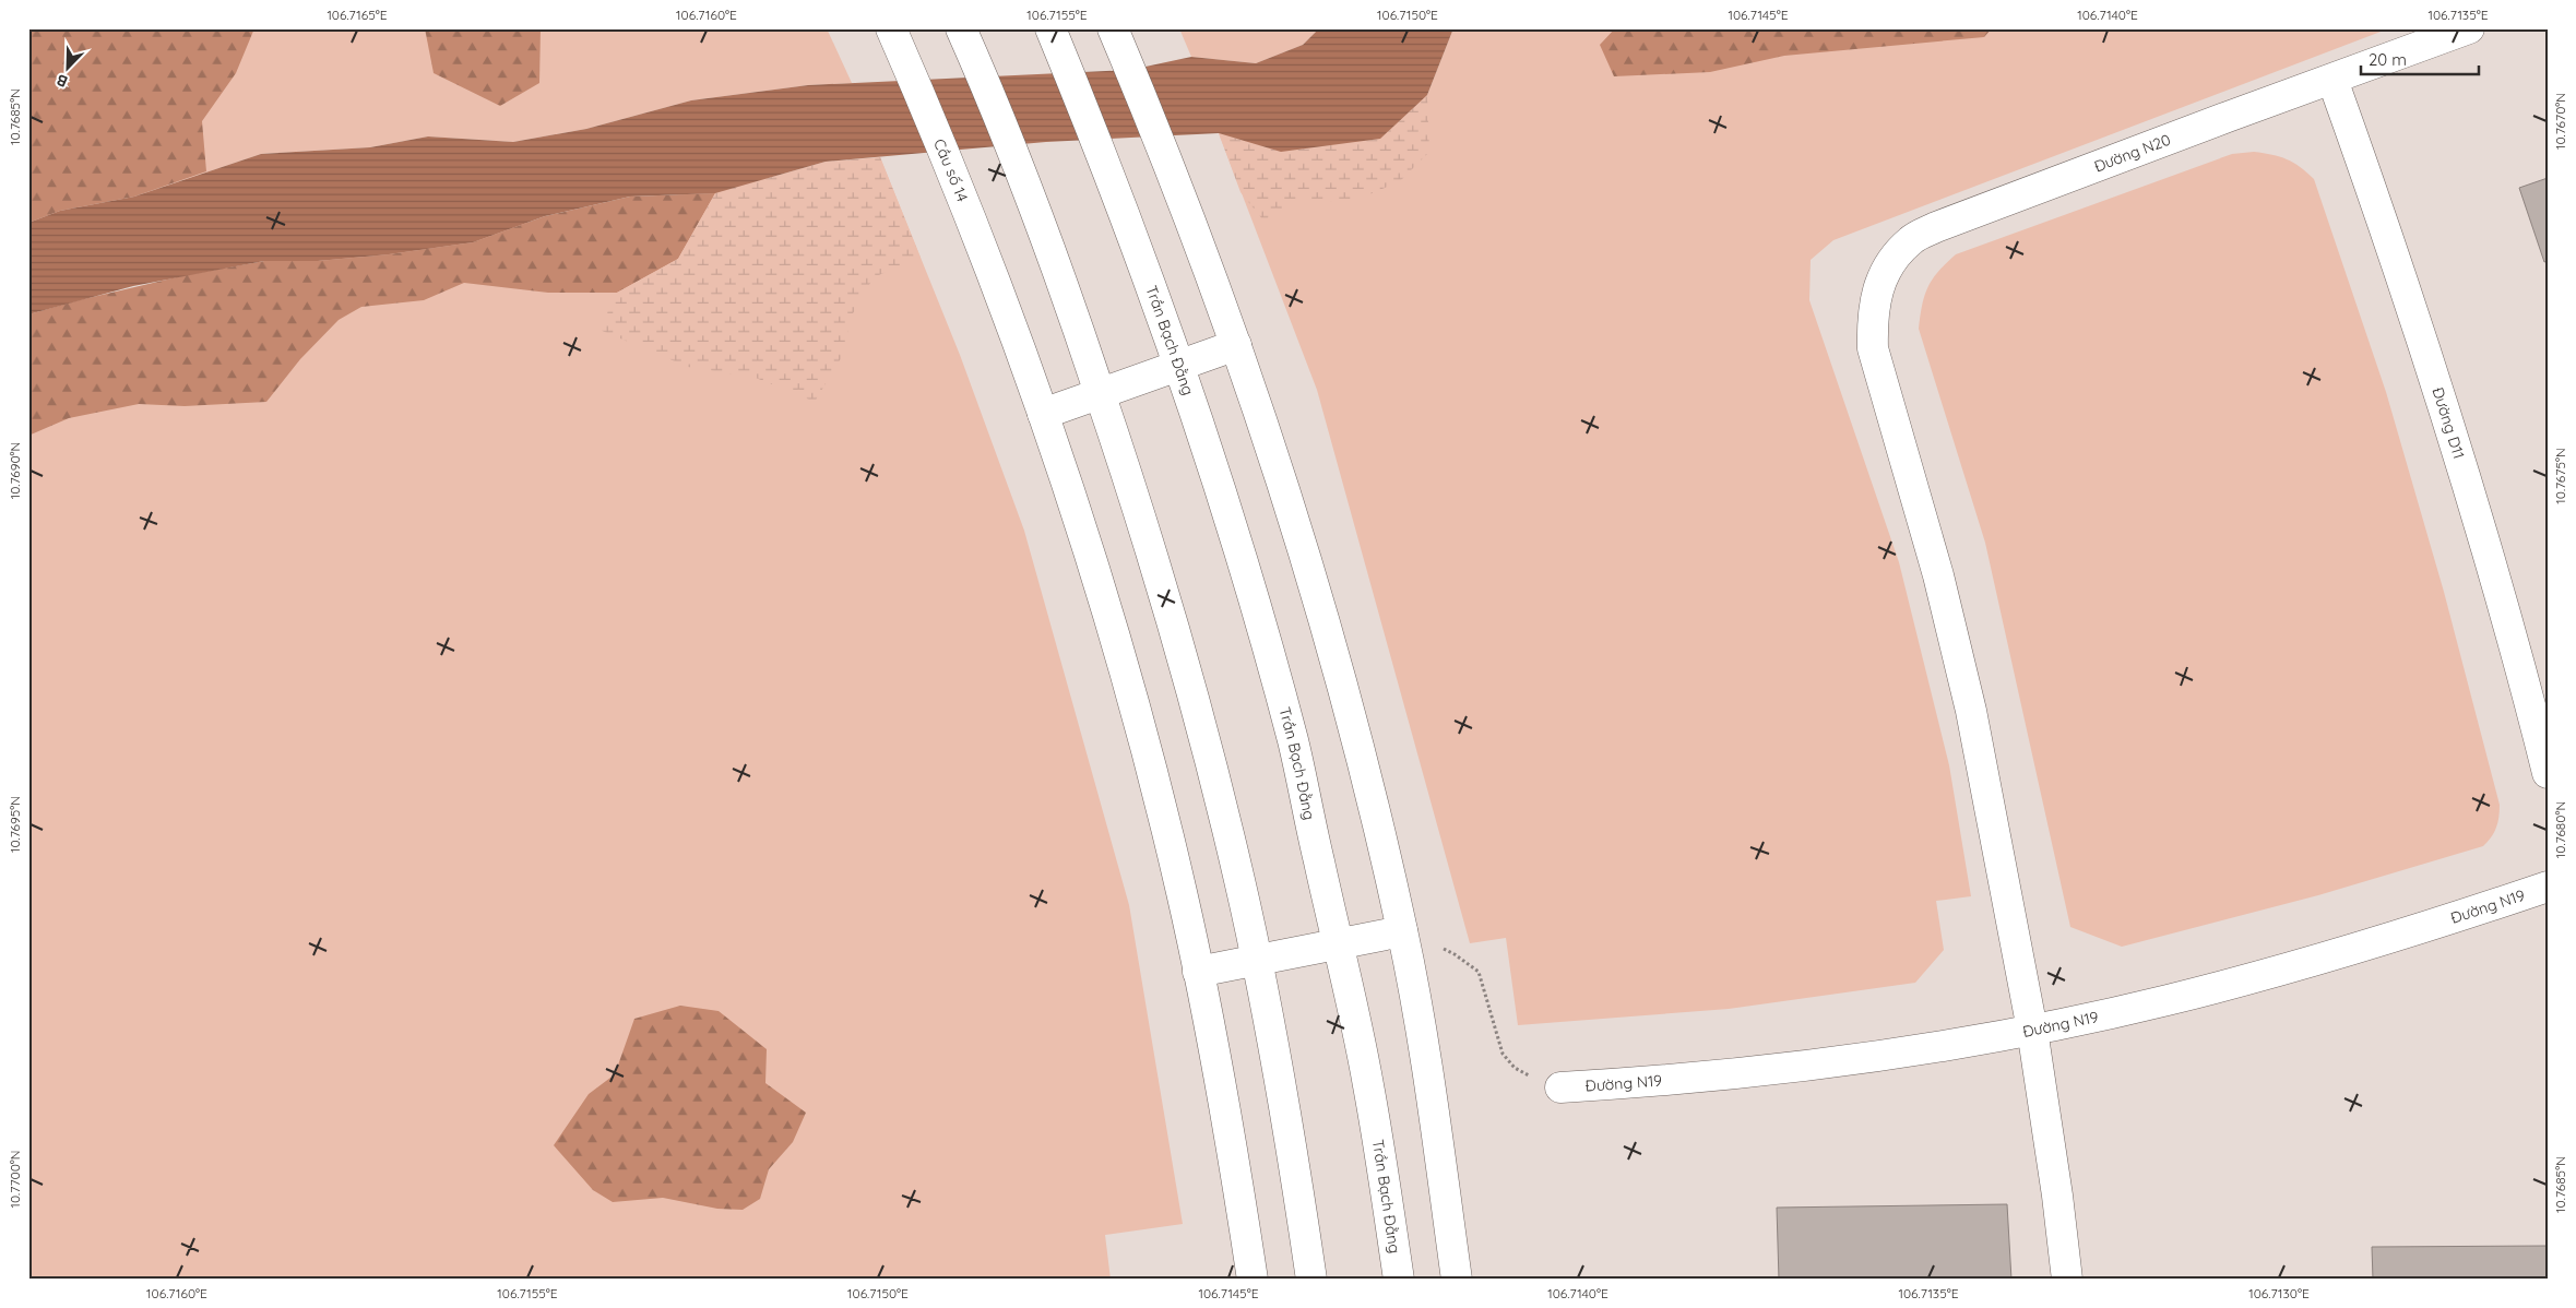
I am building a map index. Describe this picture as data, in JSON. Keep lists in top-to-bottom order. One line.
{"streets":{"street":["Đường N20","Cầu số 14","Trần Bạch Đằng","Đường D11","Đường N19"]},"crossings":[["Đường N20","Đường D11"],["Đường N20","Đường N19"]],"scale_bar":"20 m","north":"bottom left","coordinates":["106.7165°E","106.7160°E","106.7155°E","106.7150°E","106.7145°E","106.7140°E","106.7135°E","10.7685°N","10.7670°N","10.7690°N","10.7675°N","10.7695°N","10.7680°N","10.7700°N","106.7130°E"]}
